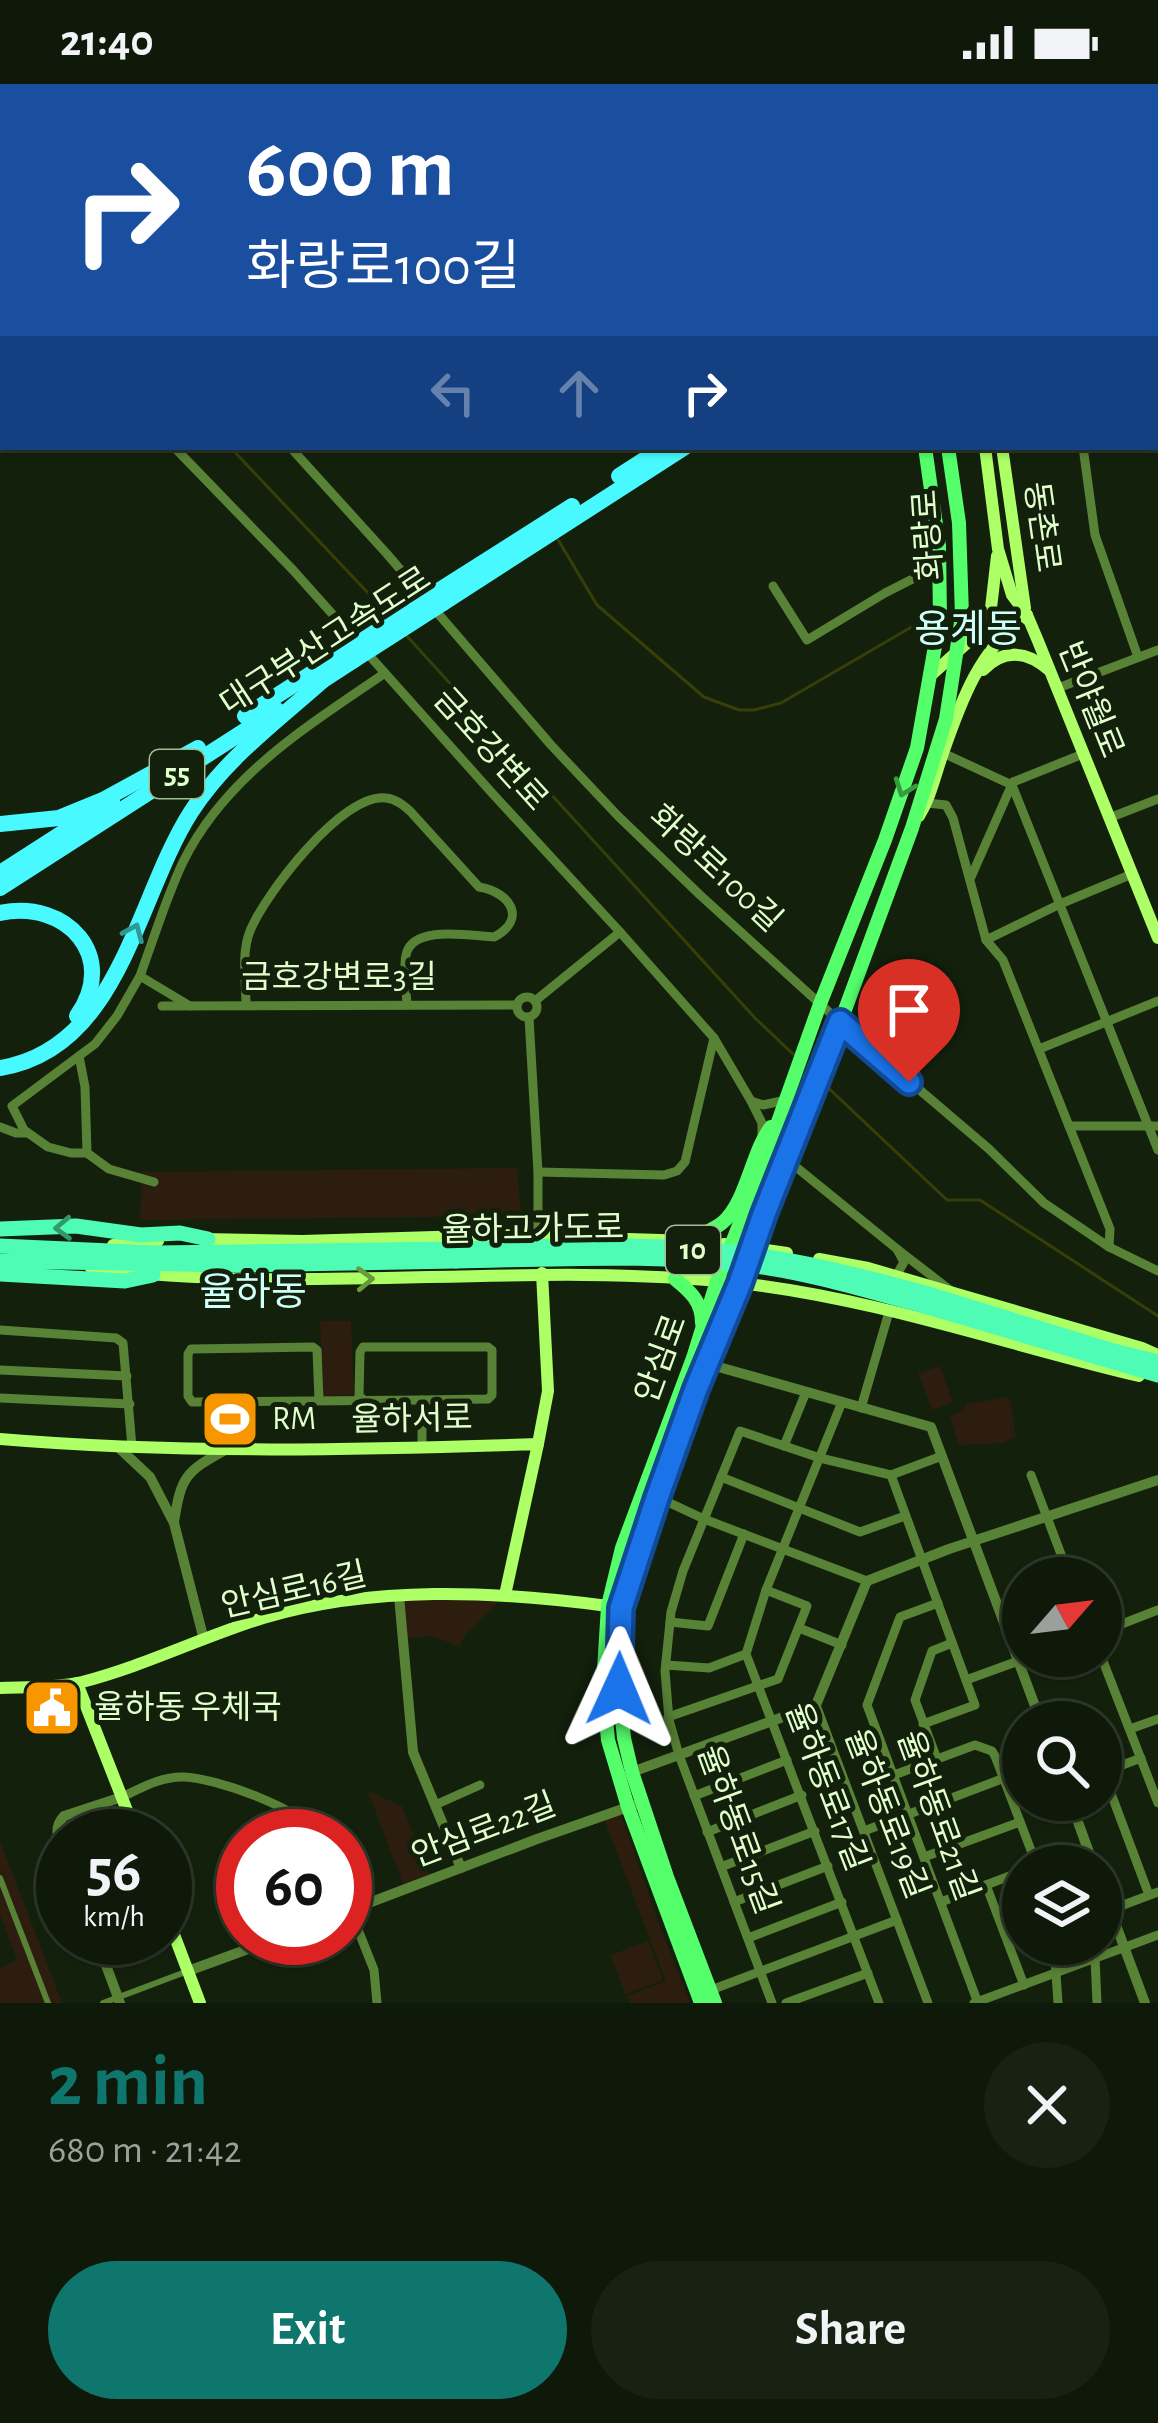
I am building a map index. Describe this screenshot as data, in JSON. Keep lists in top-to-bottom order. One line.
{"streets":{"highway":["대구부산고속도로","55","율하고가도로","10"],"main road":["동촌로","화랑로","반야월로","안심로","율하서로","안심로16길"],"street":["금호강변로","화랑로100길","금호강변로3길","율하동로17길","율하동로19길","율하동로21길","율하동로15길","안심로22길"]},"crossings":[["동촌로","반야월로"],["화랑로","안심로"],["화랑로100길","안심로"],["율하고가도로","10"],["안심로","안심로16길"],["안심로","안심로22길"]],"districts":["용계동","율하동"],"places":{"sports":["RM"],"public building":["율하동 우체국"]},"north":"top right","page":{"status":"21:40","turn":["600 m","화랑로100길"],"speed":"56 km/h","limit":"60","heading":["2 min","680 m · 21:42"],"buttons":["Exit","Share"]}}
